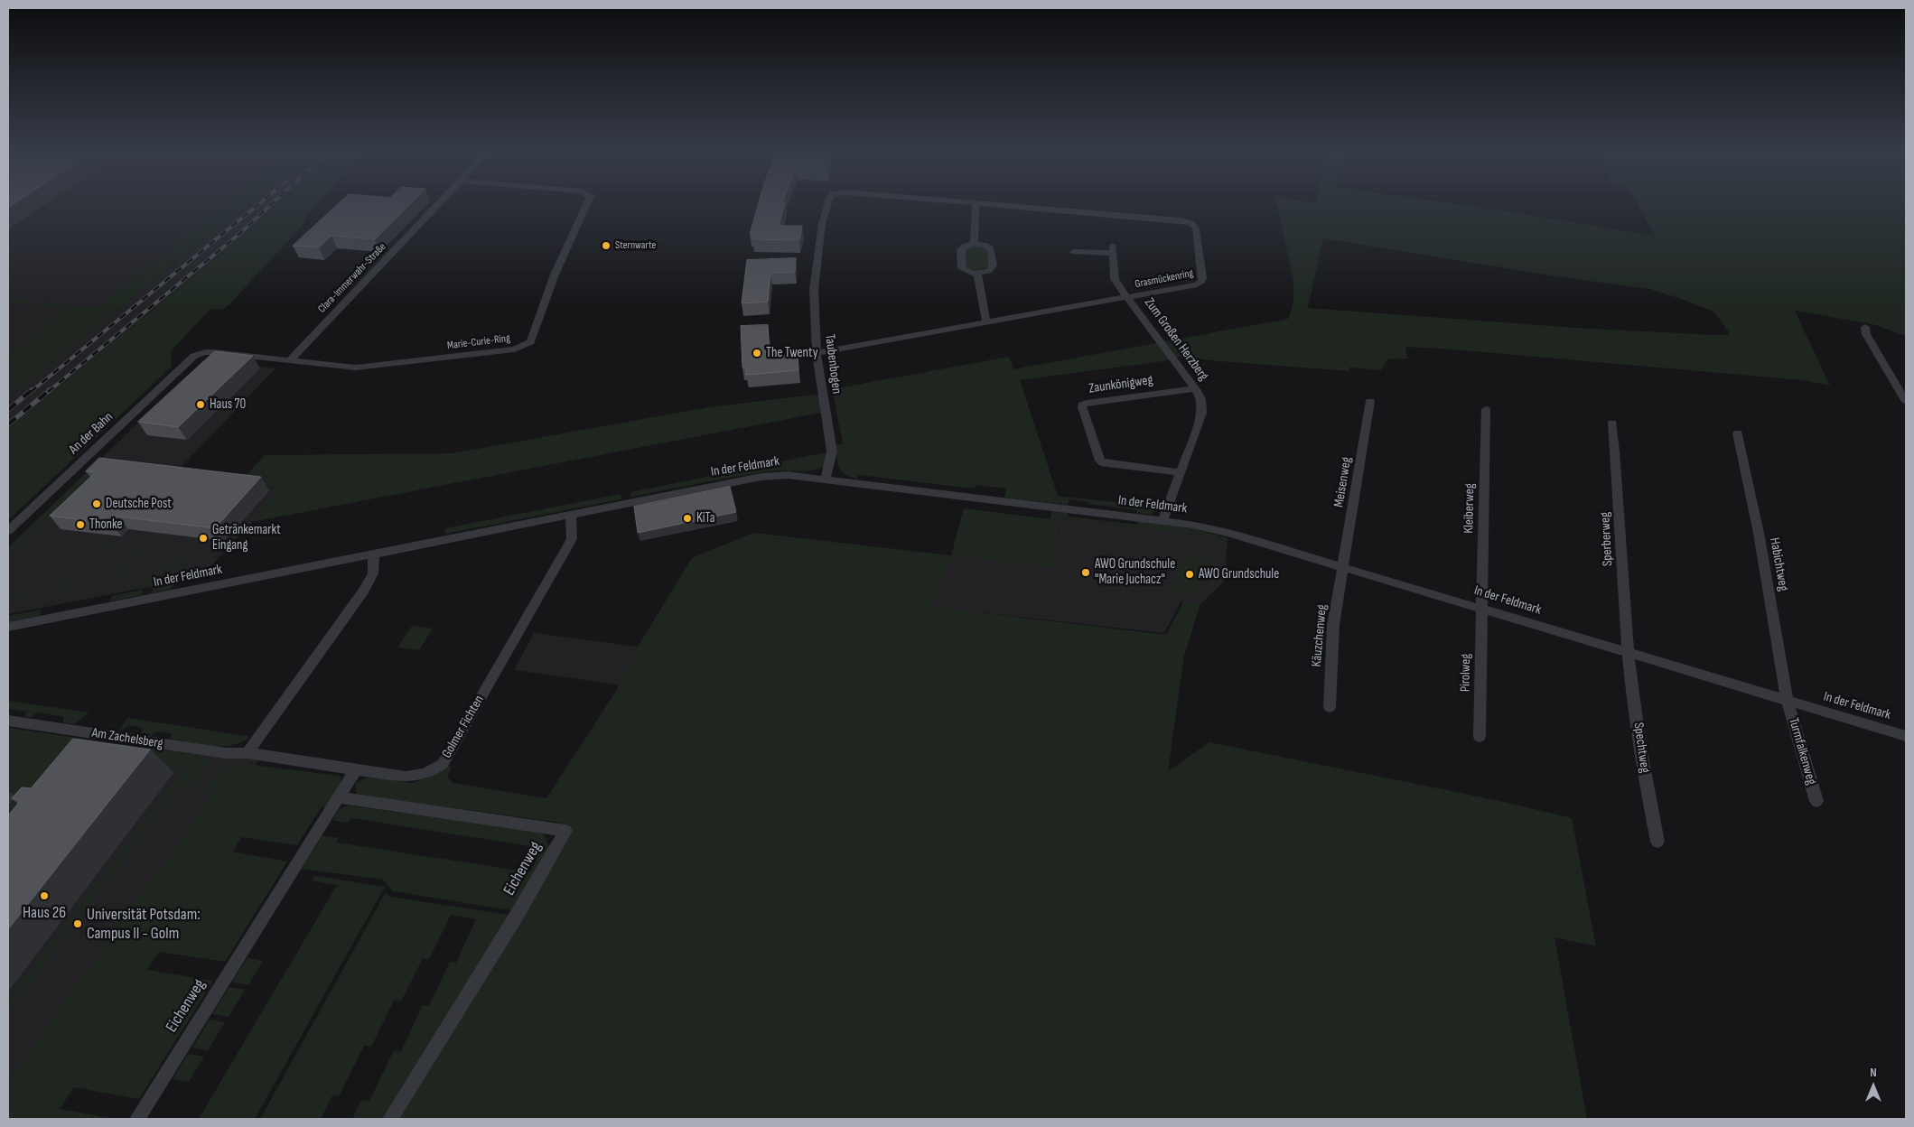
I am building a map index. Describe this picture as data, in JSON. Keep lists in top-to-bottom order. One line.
{"streets":{"street":["Clara-Immerwahr-Straße","Grasmückenring","Zum Großen Herzberg","Marie-Curie-Ring","Taubenbogen","Zaunkönigweg","An der Bahn","In der Feldmark","Meisenweg","Kleiberweg","Sperberweg","Habichtweg","Käuzchenweg","Pirolweg","Golmer Fichten","Am Zachelsberg","Spechtweg","Turmfalkenweg","Eichenweg"]},"crossings":[["Clara-Immerwahr-Straße","Marie-Curie-Ring"],["Grasmückenring","Zum Großen Herzberg"],["Grasmückenring","Taubenbogen"],["Zum Großen Herzberg","Zaunkönigweg"],["Zum Großen Herzberg","In der Feldmark"],["Marie-Curie-Ring","An der Bahn"],["Taubenbogen","In der Feldmark"],["In der Feldmark","Meisenweg"],["In der Feldmark","Kleiberweg"],["In der Feldmark","Sperberweg"],["In der Feldmark","Habichtweg"],["In der Feldmark","Käuzchenweg"],["In der Feldmark","Pirolweg"],["In der Feldmark","Golmer Fichten"],["In der Feldmark","Spechtweg"],["In der Feldmark","Turmfalkenweg"],["Meisenweg","Käuzchenweg"],["Kleiberweg","Pirolweg"],["Sperberweg","Spechtweg"],["Habichtweg","Turmfalkenweg"],["Golmer Fichten","Am Zachelsberg"],["Golmer Fichten","Eichenweg"]],"places":["Sternwarte","The Twenty","Haus 70","Deutsche Post","KiTa","Thonke","Getränkemarkt Eingang","AWO Grundschule \"Marie Juchacz\"","AWO Grundschule","Haus 26","Universität Potsdam: Campus II - Golm"],"north":"top"}
